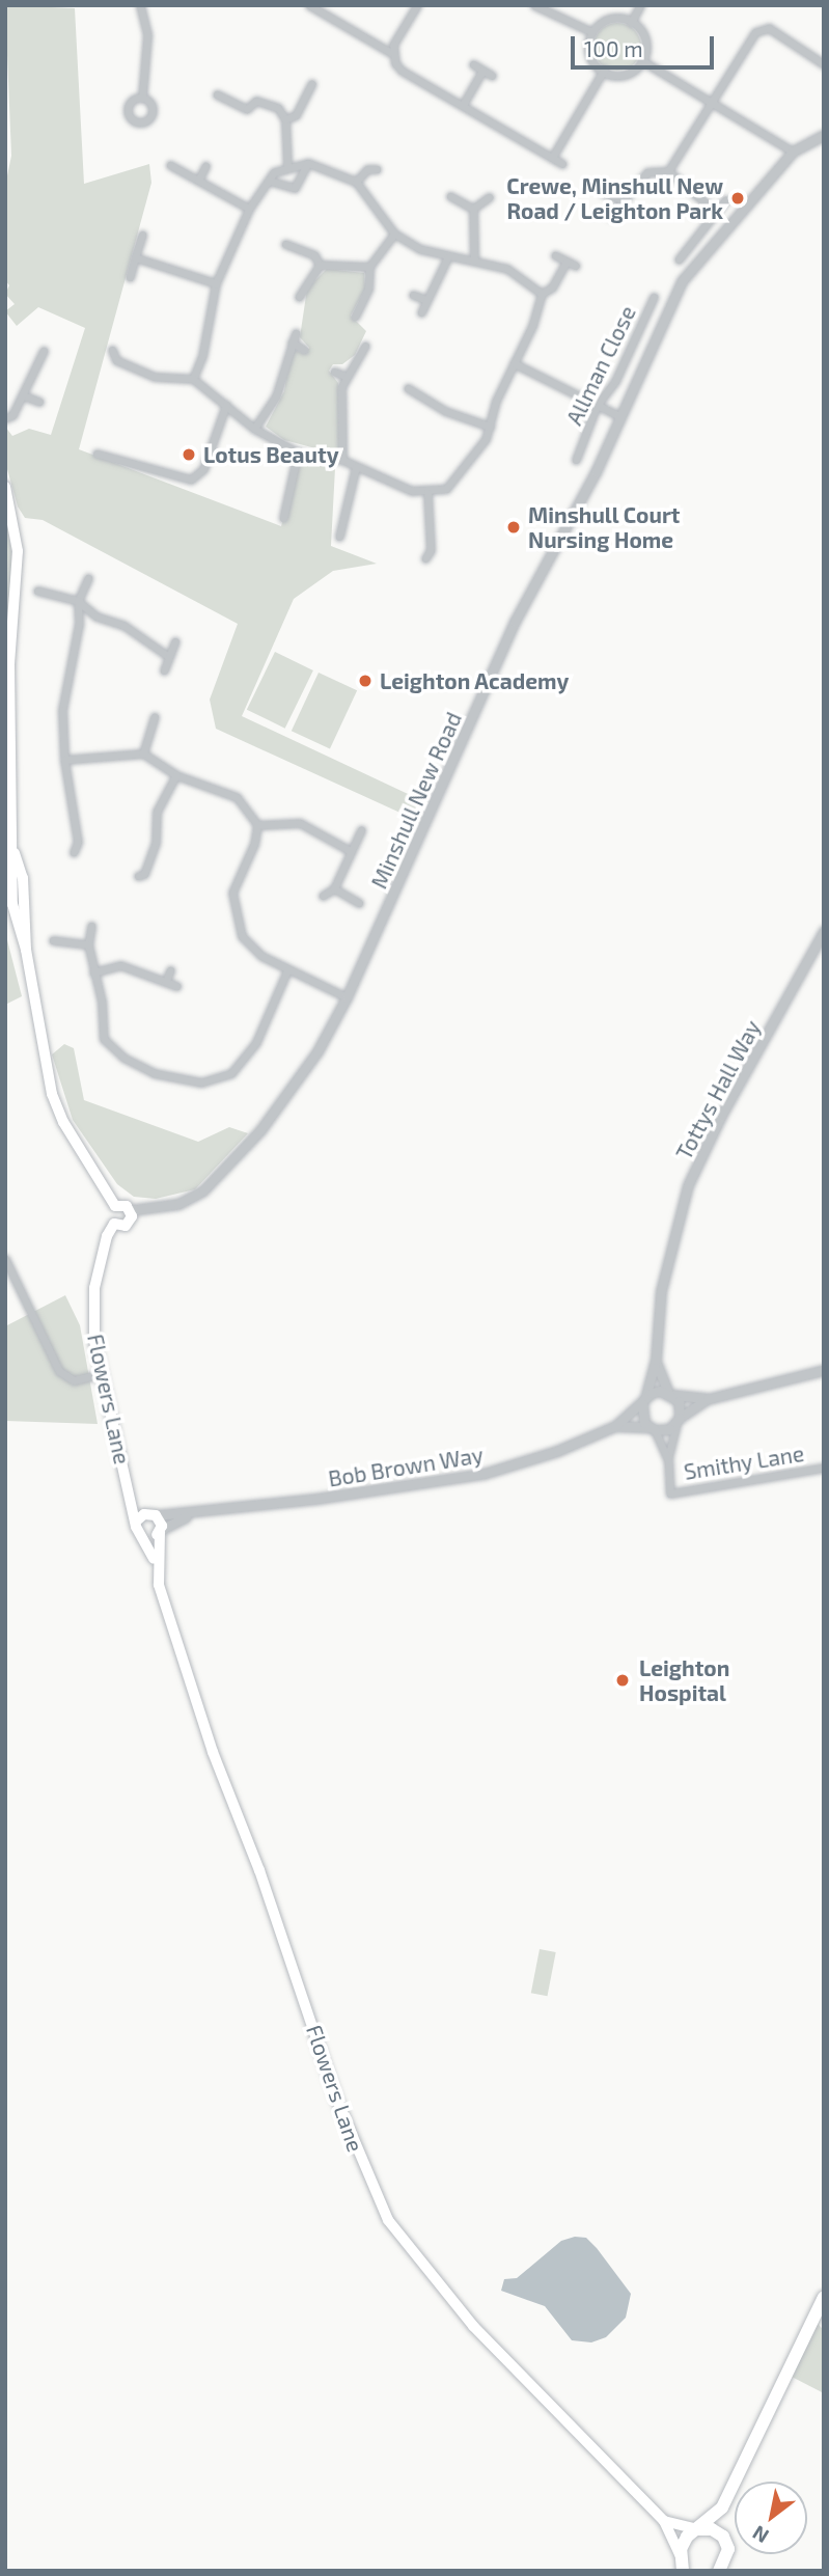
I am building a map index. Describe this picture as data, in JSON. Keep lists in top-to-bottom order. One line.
{"streets":{"main road":["Flowers Lane"],"street":["Allman Close","Minshull New Road","Tottys Hall Way","Smithy Lane","Bob Brown Way"]},"crossings":[["Tottys Hall Way","Bob Brown Way"],["Flowers Lane","Bob Brown Way"]],"places":["Crewe, Minshull New Road / Leighton Park","Lotus Beauty","Minshull Court Nursing Home","Leighton Academy","Leighton Hospital"],"scale_bar":"100 m","north":"bottom left"}
